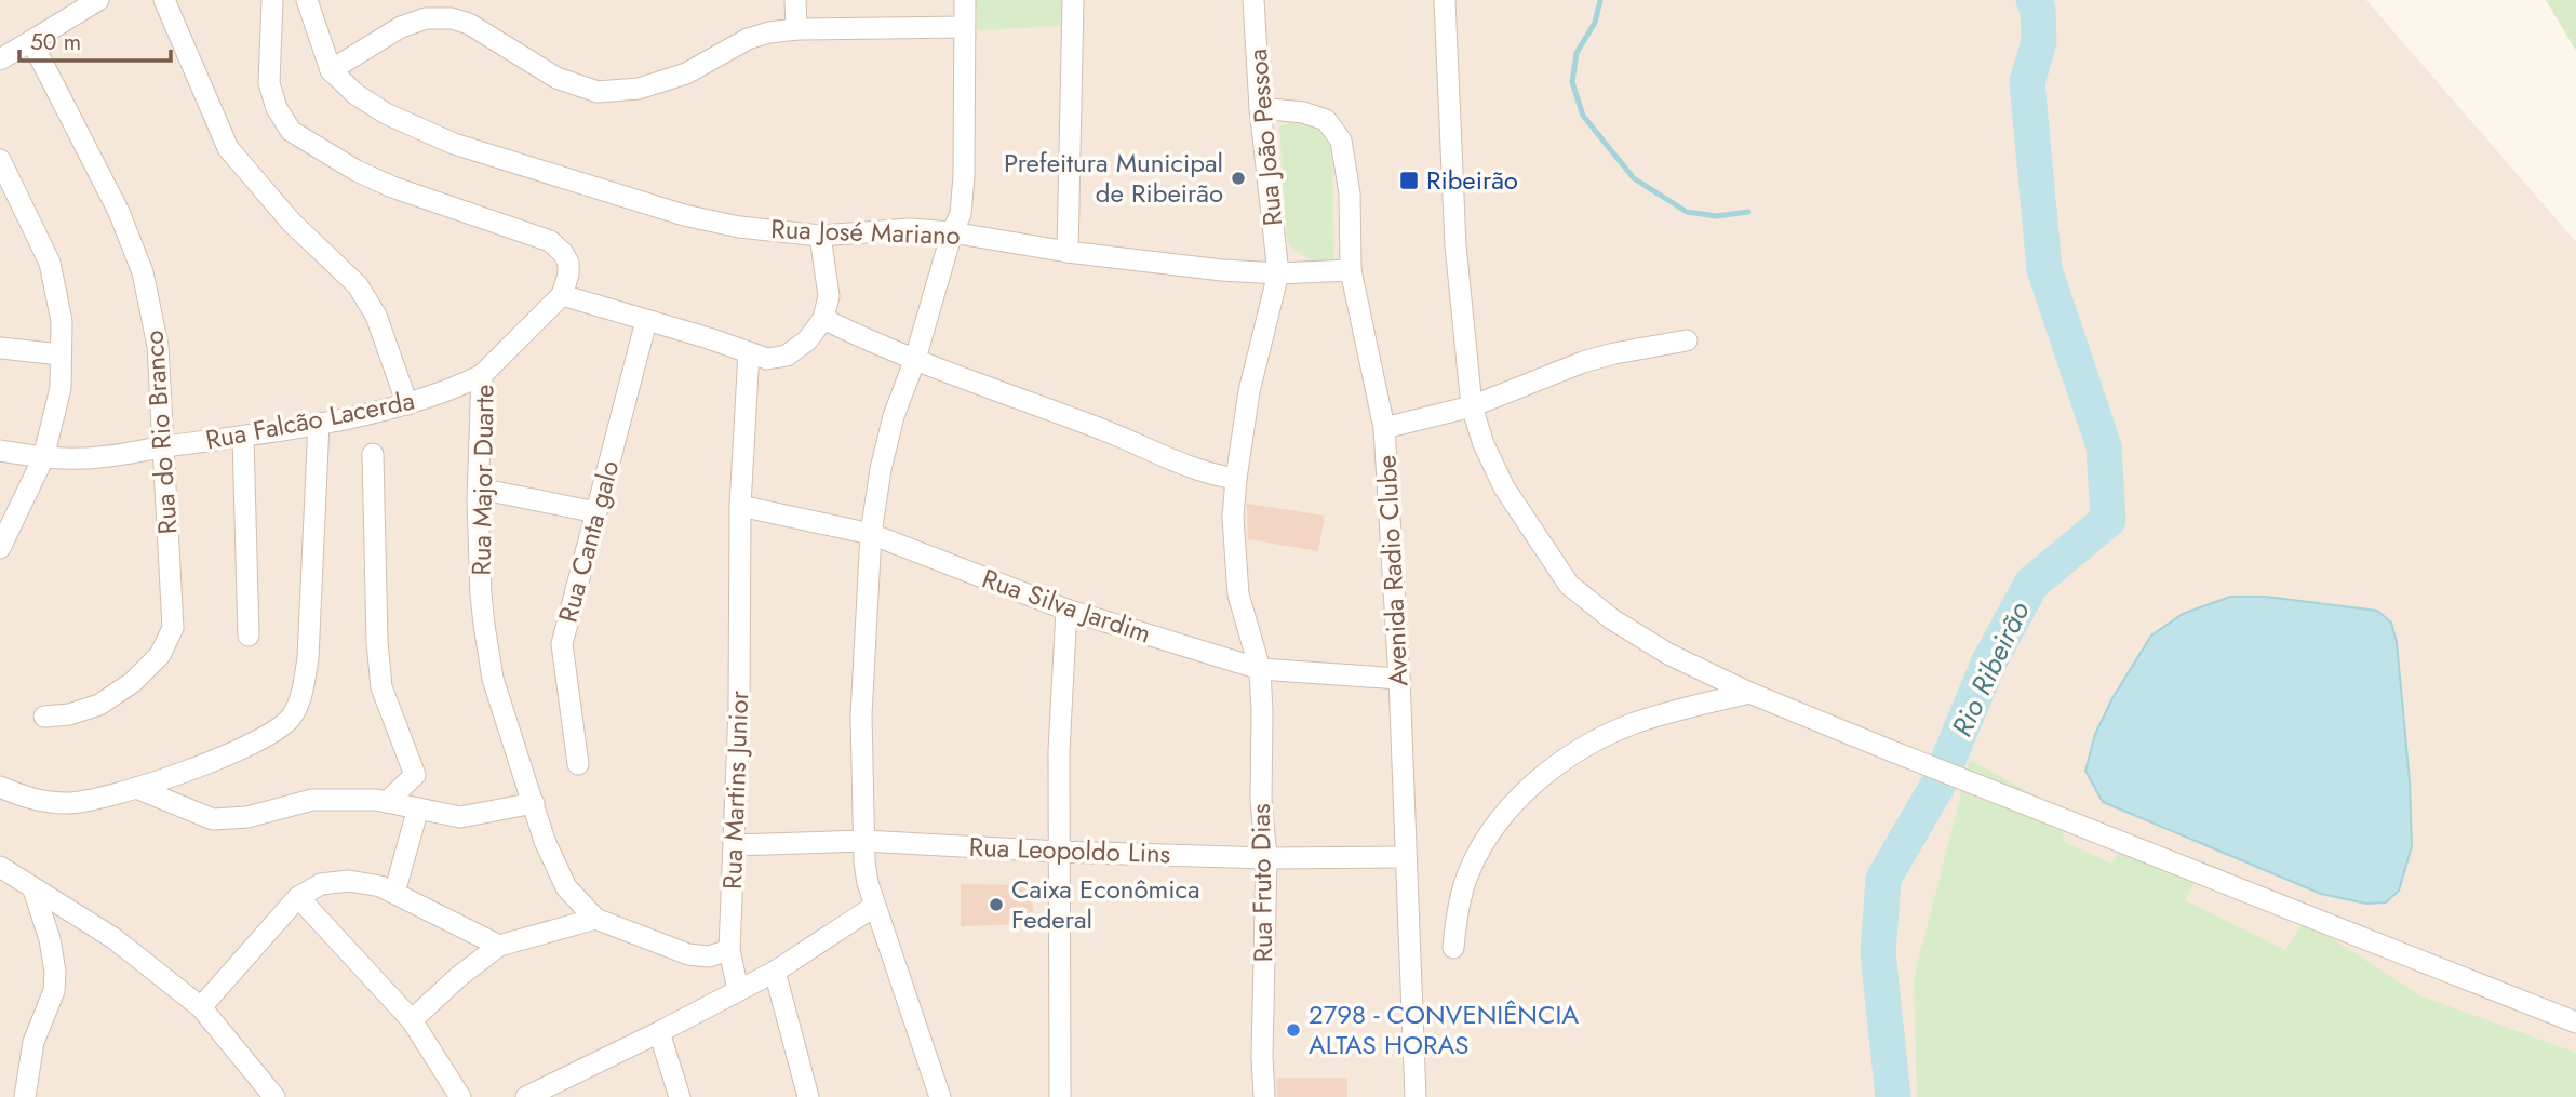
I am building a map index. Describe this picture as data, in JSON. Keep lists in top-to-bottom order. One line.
{"streets":{"street":["Rua João Pessoa","Rua José Mariano","Rua Falcão Lacerda","Rua do Rio Branco","Rua Major Duarte","Rua Canta galo","Avenida Radio Clube","Rua Silva Jardim","Rua Martins Junior","Rua Leopoldo Lins","Rua Fruto Dias"]},"crossings":[["Rua João Pessoa","Rua José Mariano"],["Rua João Pessoa","Avenida Radio Clube"],["Rua João Pessoa","Rua Fruto Dias"],["Rua José Mariano","Avenida Radio Clube"],["Rua José Mariano","Rua Fruto Dias"],["Rua Falcão Lacerda","Rua do Rio Branco"],["Rua Falcão Lacerda","Rua Major Duarte"],["Rua Major Duarte","Rua Martins Junior"],["Avenida Radio Clube","Rua Silva Jardim"],["Avenida Radio Clube","Rua Leopoldo Lins"],["Rua Silva Jardim","Rua Martins Junior"],["Rua Silva Jardim","Rua Fruto Dias"],["Rua Martins Junior","Rua Leopoldo Lins"],["Rua Leopoldo Lins","Rua Fruto Dias"]],"water":["Rio Ribeirão"],"places":{"other":["Prefeitura Municipal de Ribeirão","Caixa Econômica Federal","2798 - CONVENIÊNCIA ALTAS HORAS"],"transit":["Ribeirão"]},"scale_bar":"50 m"}
